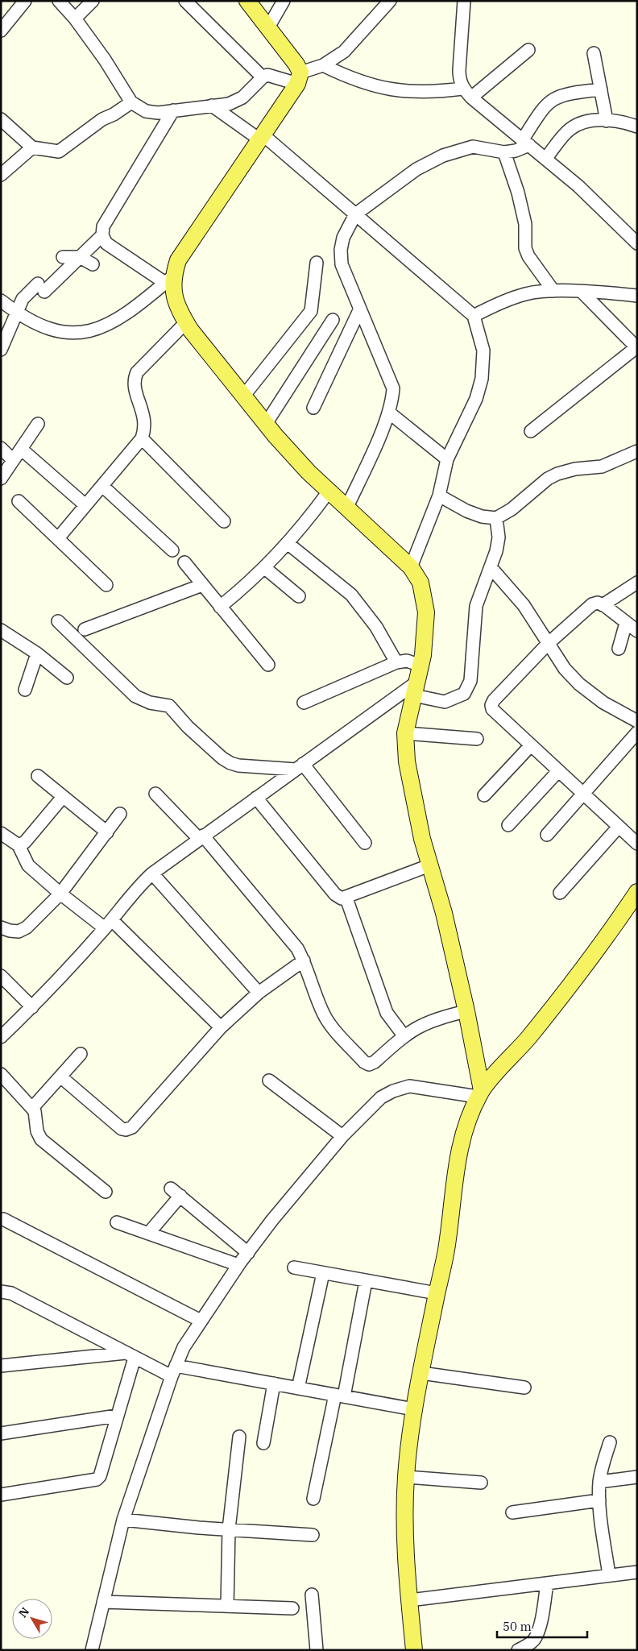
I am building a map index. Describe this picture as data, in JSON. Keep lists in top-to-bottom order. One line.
{"scale_bar":"50 m","north":"top left"}
